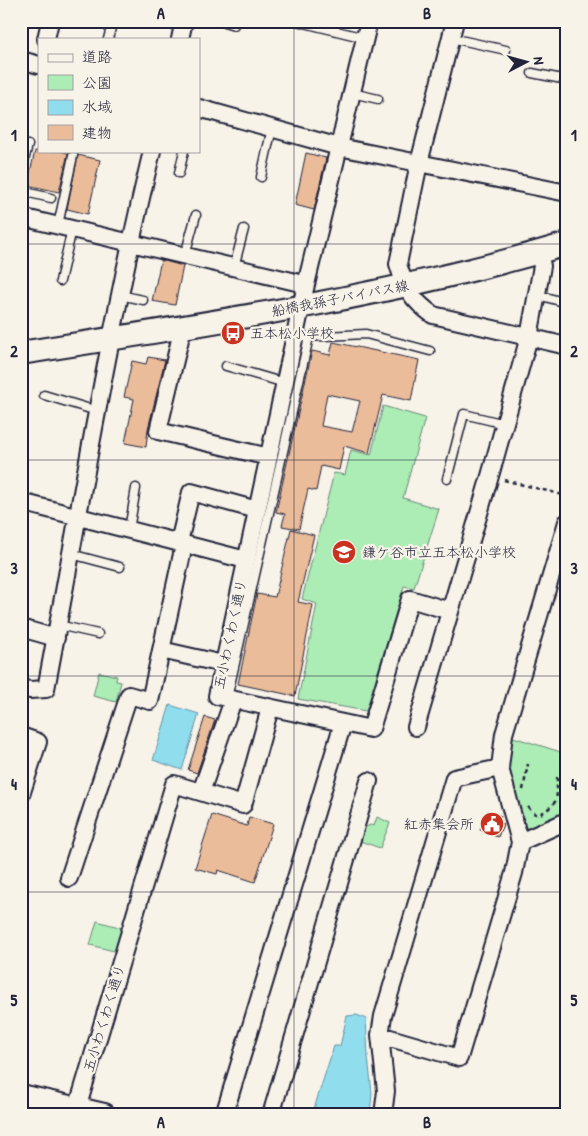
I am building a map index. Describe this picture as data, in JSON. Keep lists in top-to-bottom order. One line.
{"streets":{"street":["船橋我孫子バイパス線","五小わくわく通り"]},"crossings":[["船橋我孫子バイパス線","五小わくわく通り"]],"places":{"bus stop":["五本松小学校"],"school or university":["鎌ケ谷市立五本松小学校"],"public building":["紅赤集会所"]},"legend":["道路","公園","水域","建物"],"north":"right","grid":{"columns":["A","B"],"rows":["1","2","3","4","5"]}}
